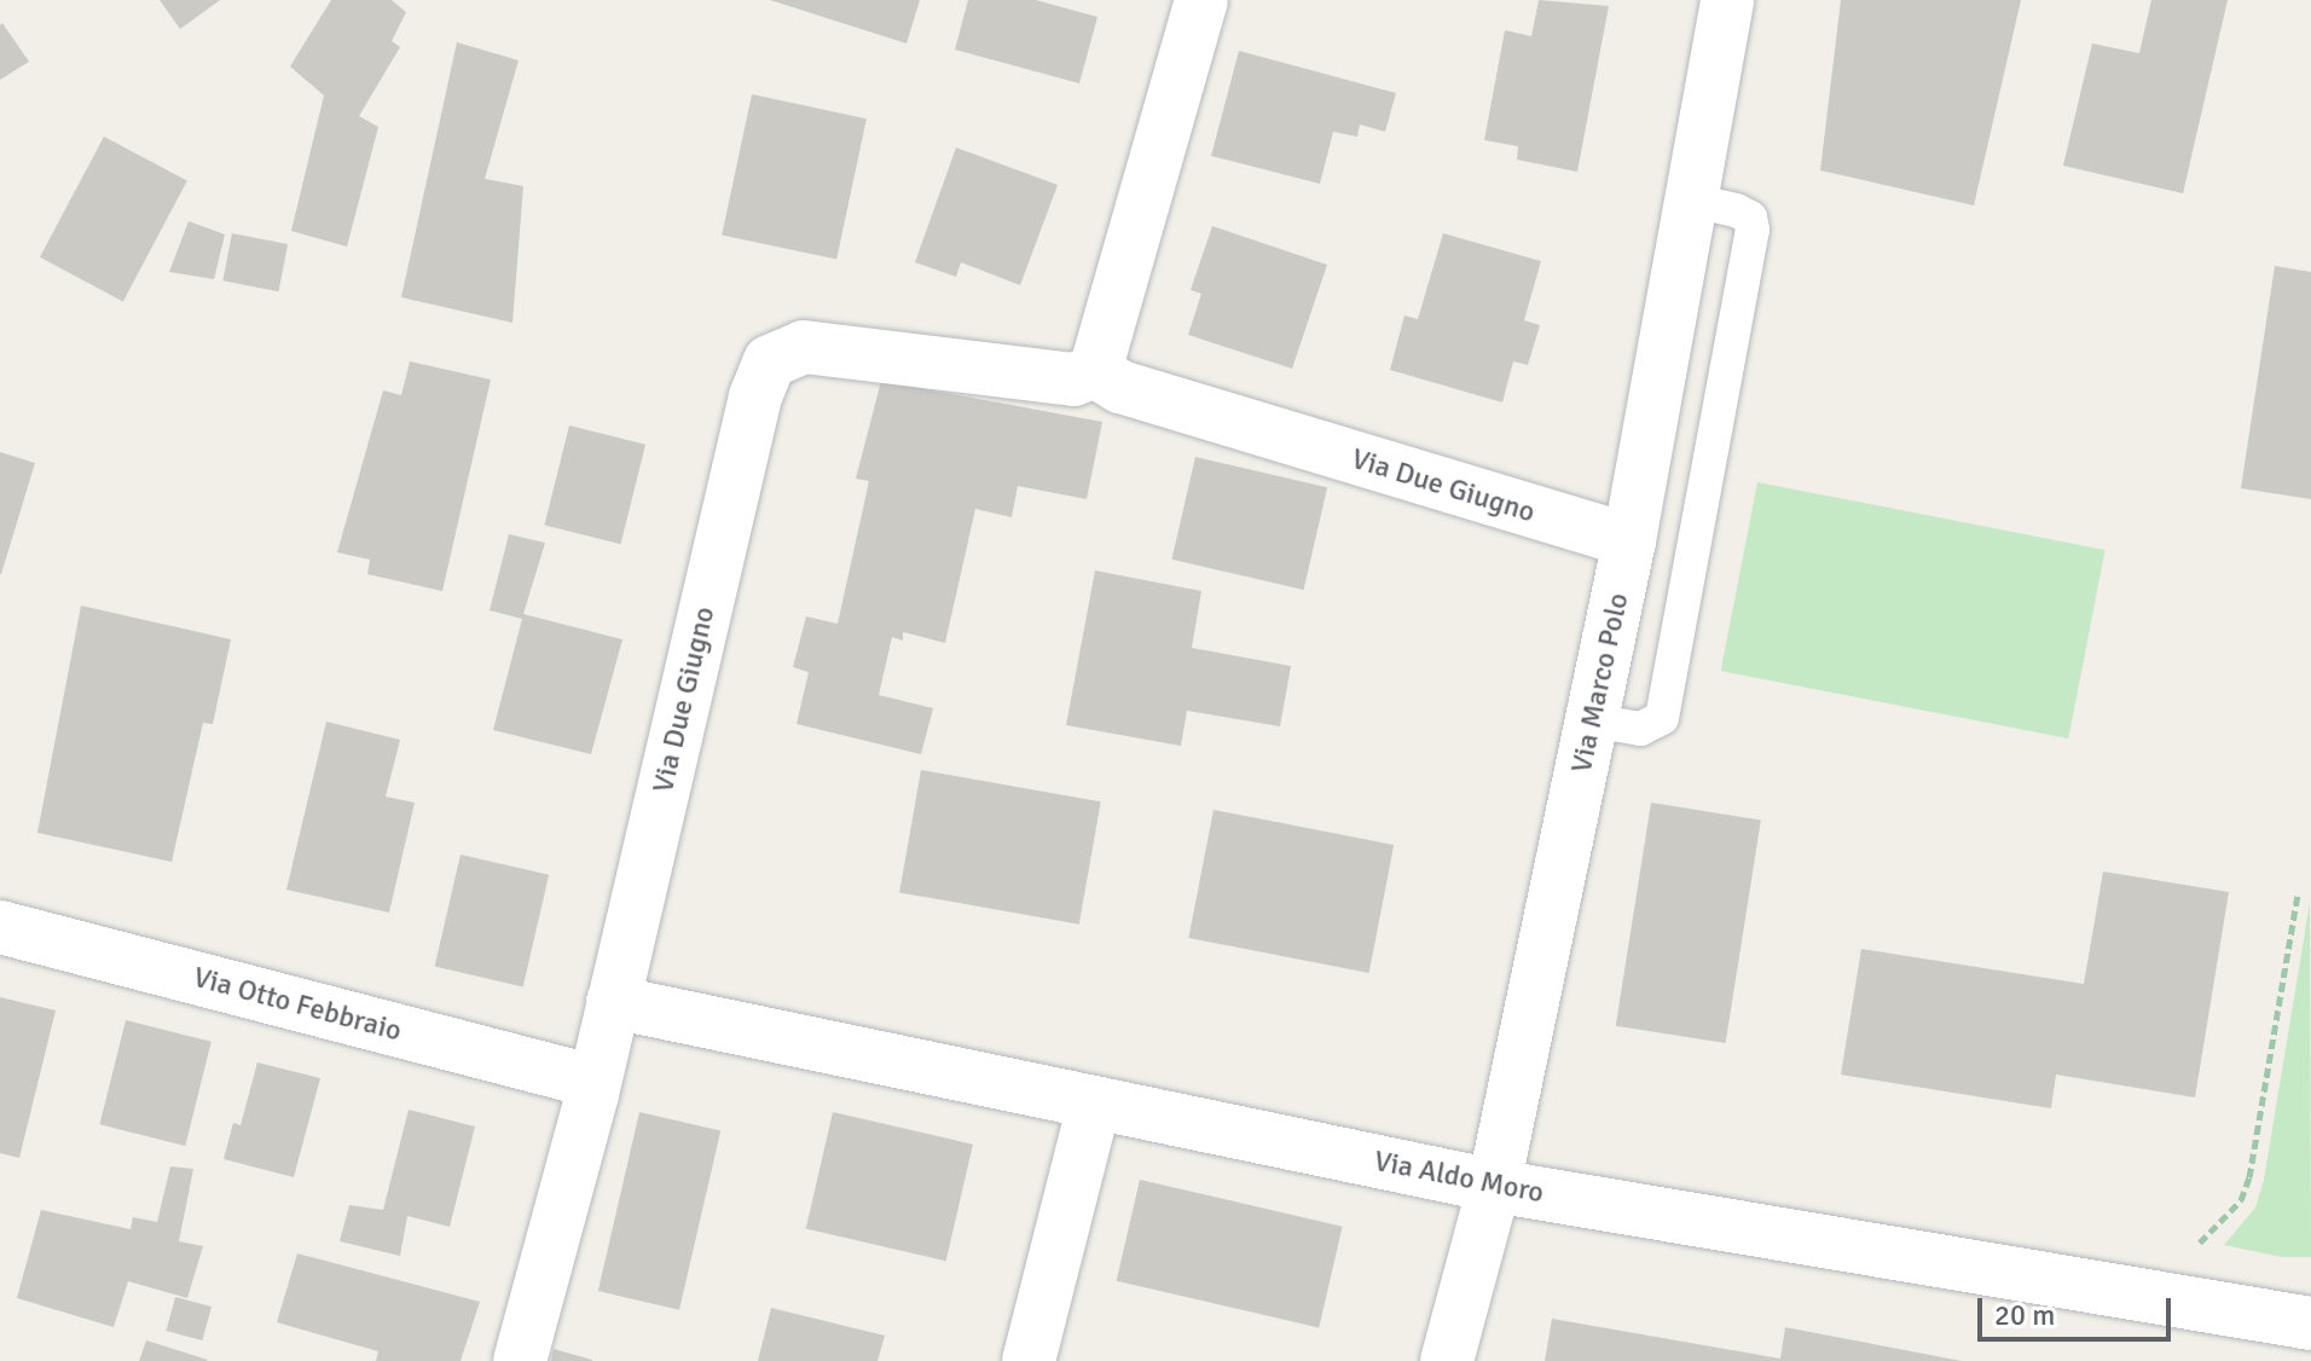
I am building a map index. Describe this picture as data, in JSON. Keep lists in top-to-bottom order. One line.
{"streets":{"street":["Via Due Giugno","Via Marco Polo","Via Otto Febbraio","Via Aldo Moro"]},"crossings":[["Via Due Giugno","Via Marco Polo"],["Via Due Giugno","Via Otto Febbraio"],["Via Due Giugno","Via Aldo Moro"],["Via Marco Polo","Via Aldo Moro"]],"scale_bar":"20 m"}
